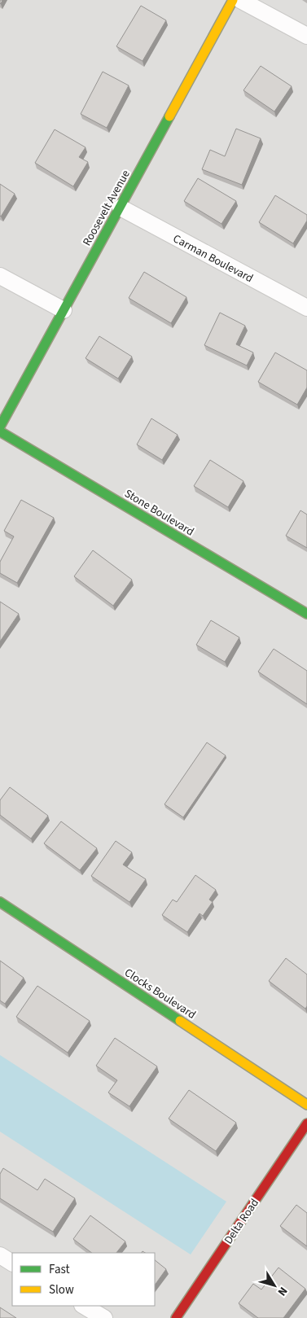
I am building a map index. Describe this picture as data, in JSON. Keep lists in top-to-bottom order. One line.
{"streets":{"street":["Roosevelt Avenue","Carman Boulevard","Stone Boulevard","Clocks Boulevard","Delta Road"]},"crossings":[["Roosevelt Avenue","Carman Boulevard"]],"legend":["Fast","Slow"],"north":"bottom right"}
